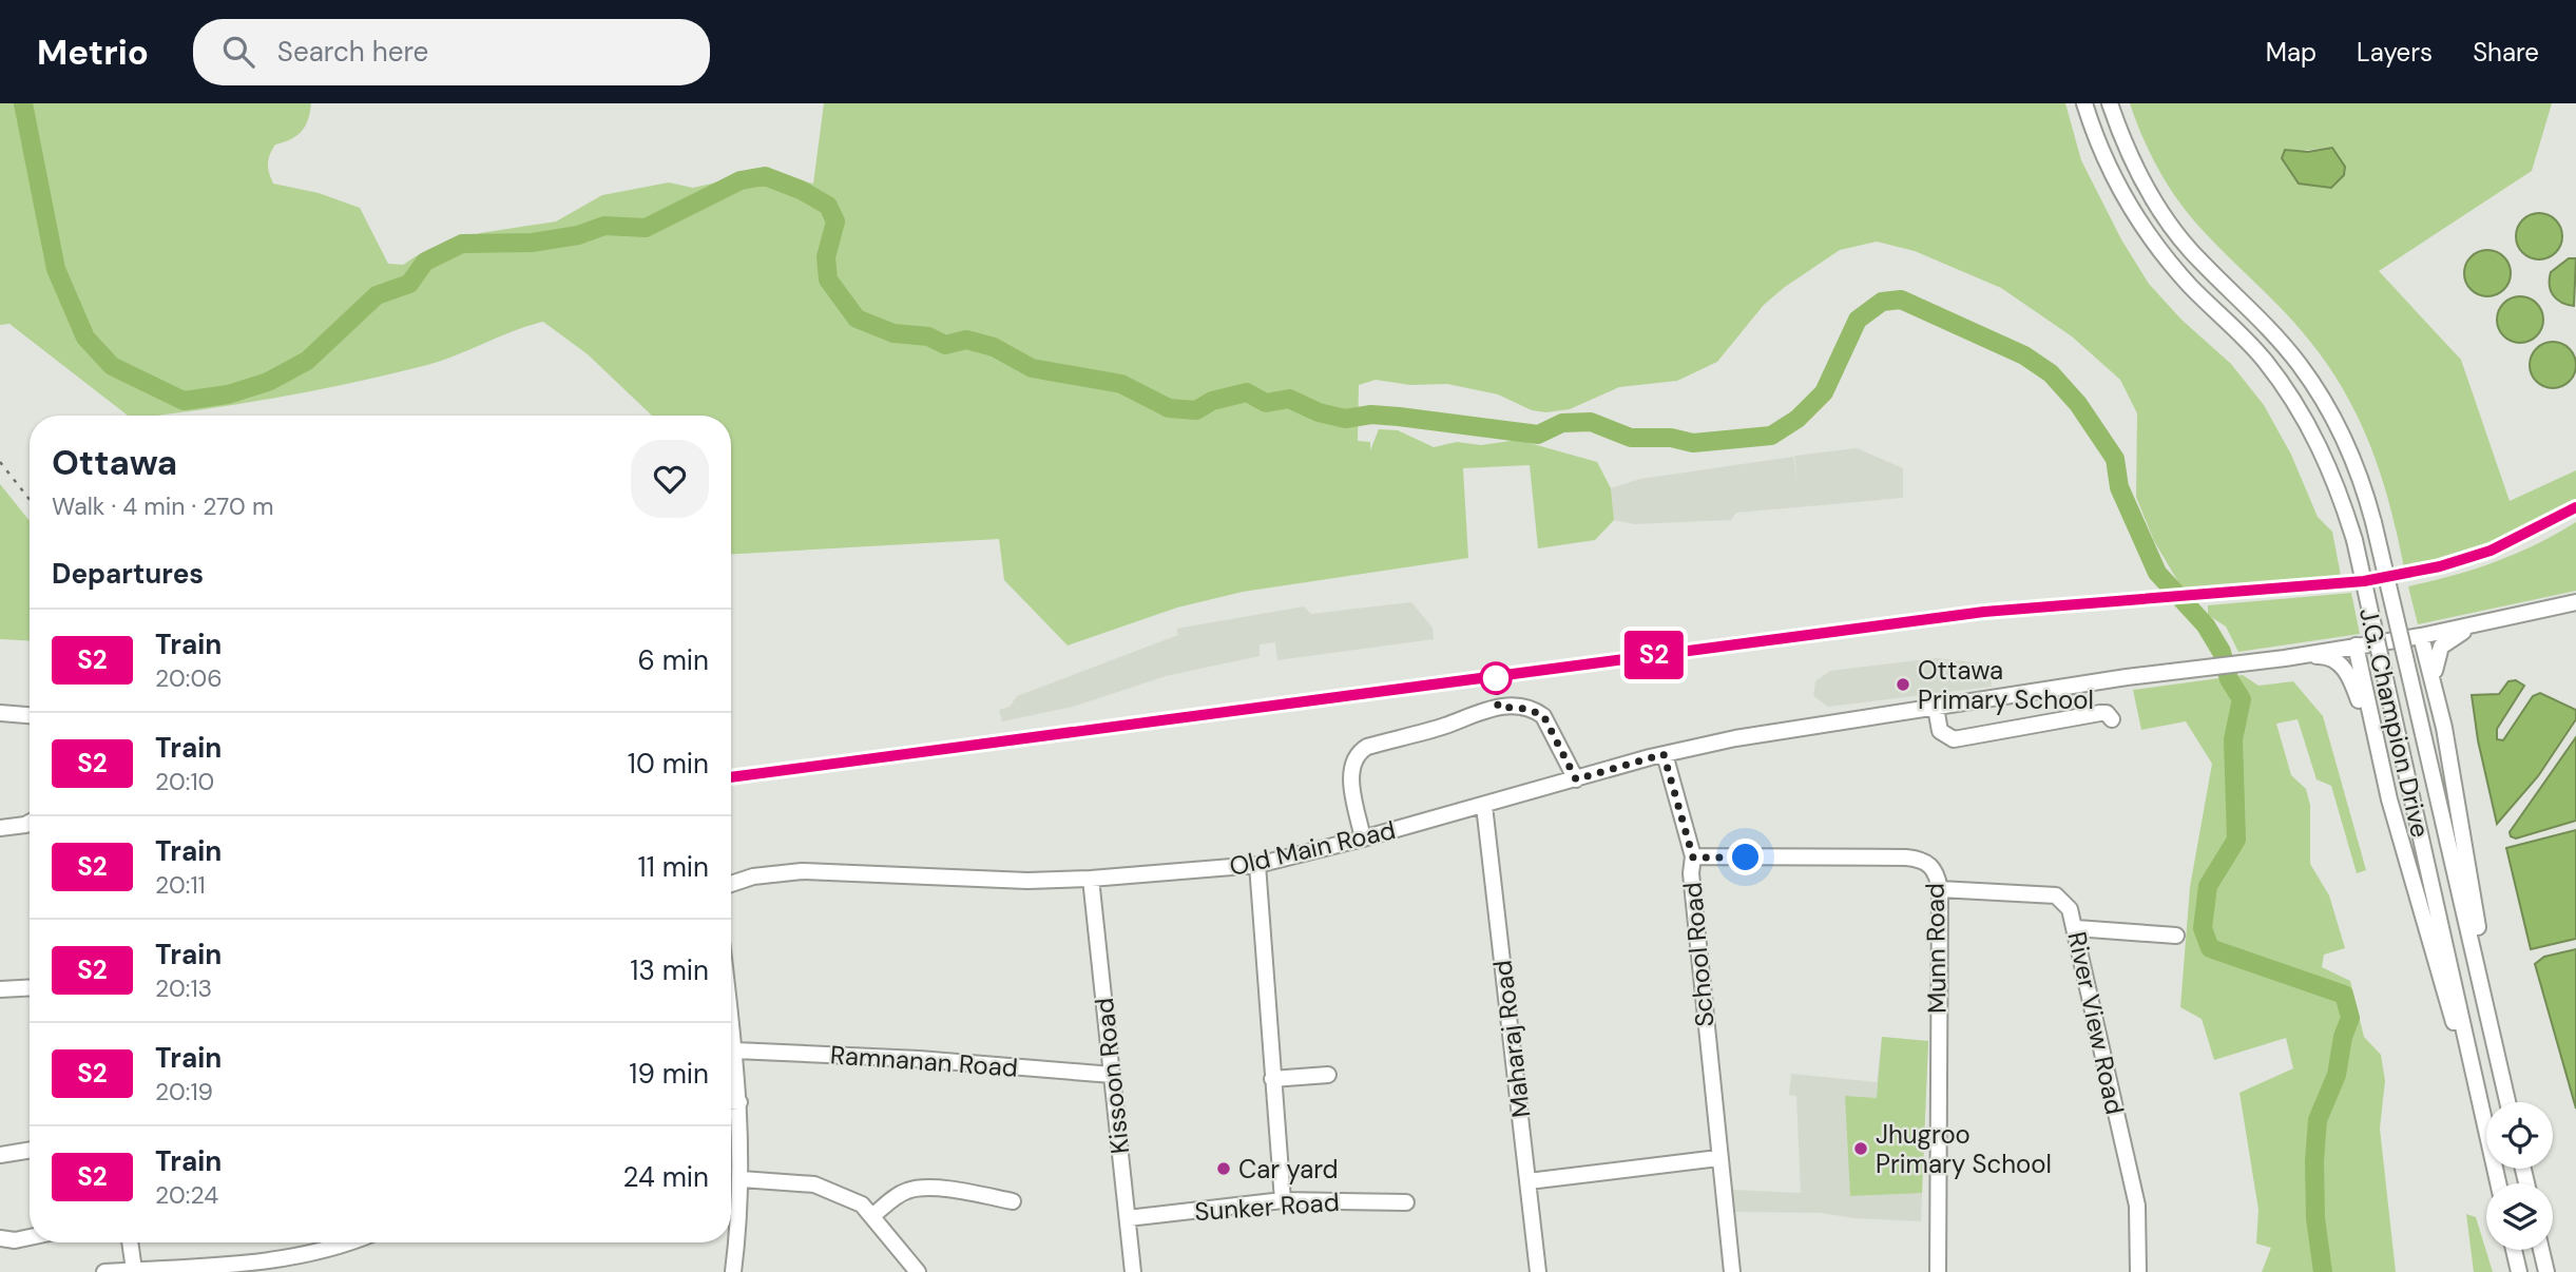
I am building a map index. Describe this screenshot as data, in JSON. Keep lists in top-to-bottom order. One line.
{"streets":{"street":["J.G. Champion Drive","Old Main Road","Munn Road","School Road","River View Road","Maharaj Road","Ramnanan Road","Kissoon Road","Sunker Road"]},"crossings":[["Old Main Road","School Road"],["Old Main Road","Maharaj Road"],["Old Main Road","Kissoon Road"],["Munn Road","School Road"],["Munn Road","River View Road"],["Ramnanan Road","Kissoon Road"],["Kissoon Road","Sunker Road"]],"places":["Ottawa Primary School","Jhugroo Primary School","Car yard"],"page":{"header":"Metrio","search":"Search here","nav":["Map","Layers","Share"],"on_map":"S2","heading":[["Ottawa","Walk · 4 min · 270 m"],"Departures"],"list":[{"mark":"S2","name":"Train","note":"20:06","value":"6 min"},{"mark":"S2","name":"Train","note":"20:10","value":"10 min"},{"mark":"S2","name":"Train","note":"20:11","value":"11 min"},{"mark":"S2","name":"Train","note":"20:13","value":"13 min"},{"mark":"S2","name":"Train","note":"20:19","value":"19 min"},{"mark":"S2","name":"Train","note":"20:24","value":"24 min"}]}}
